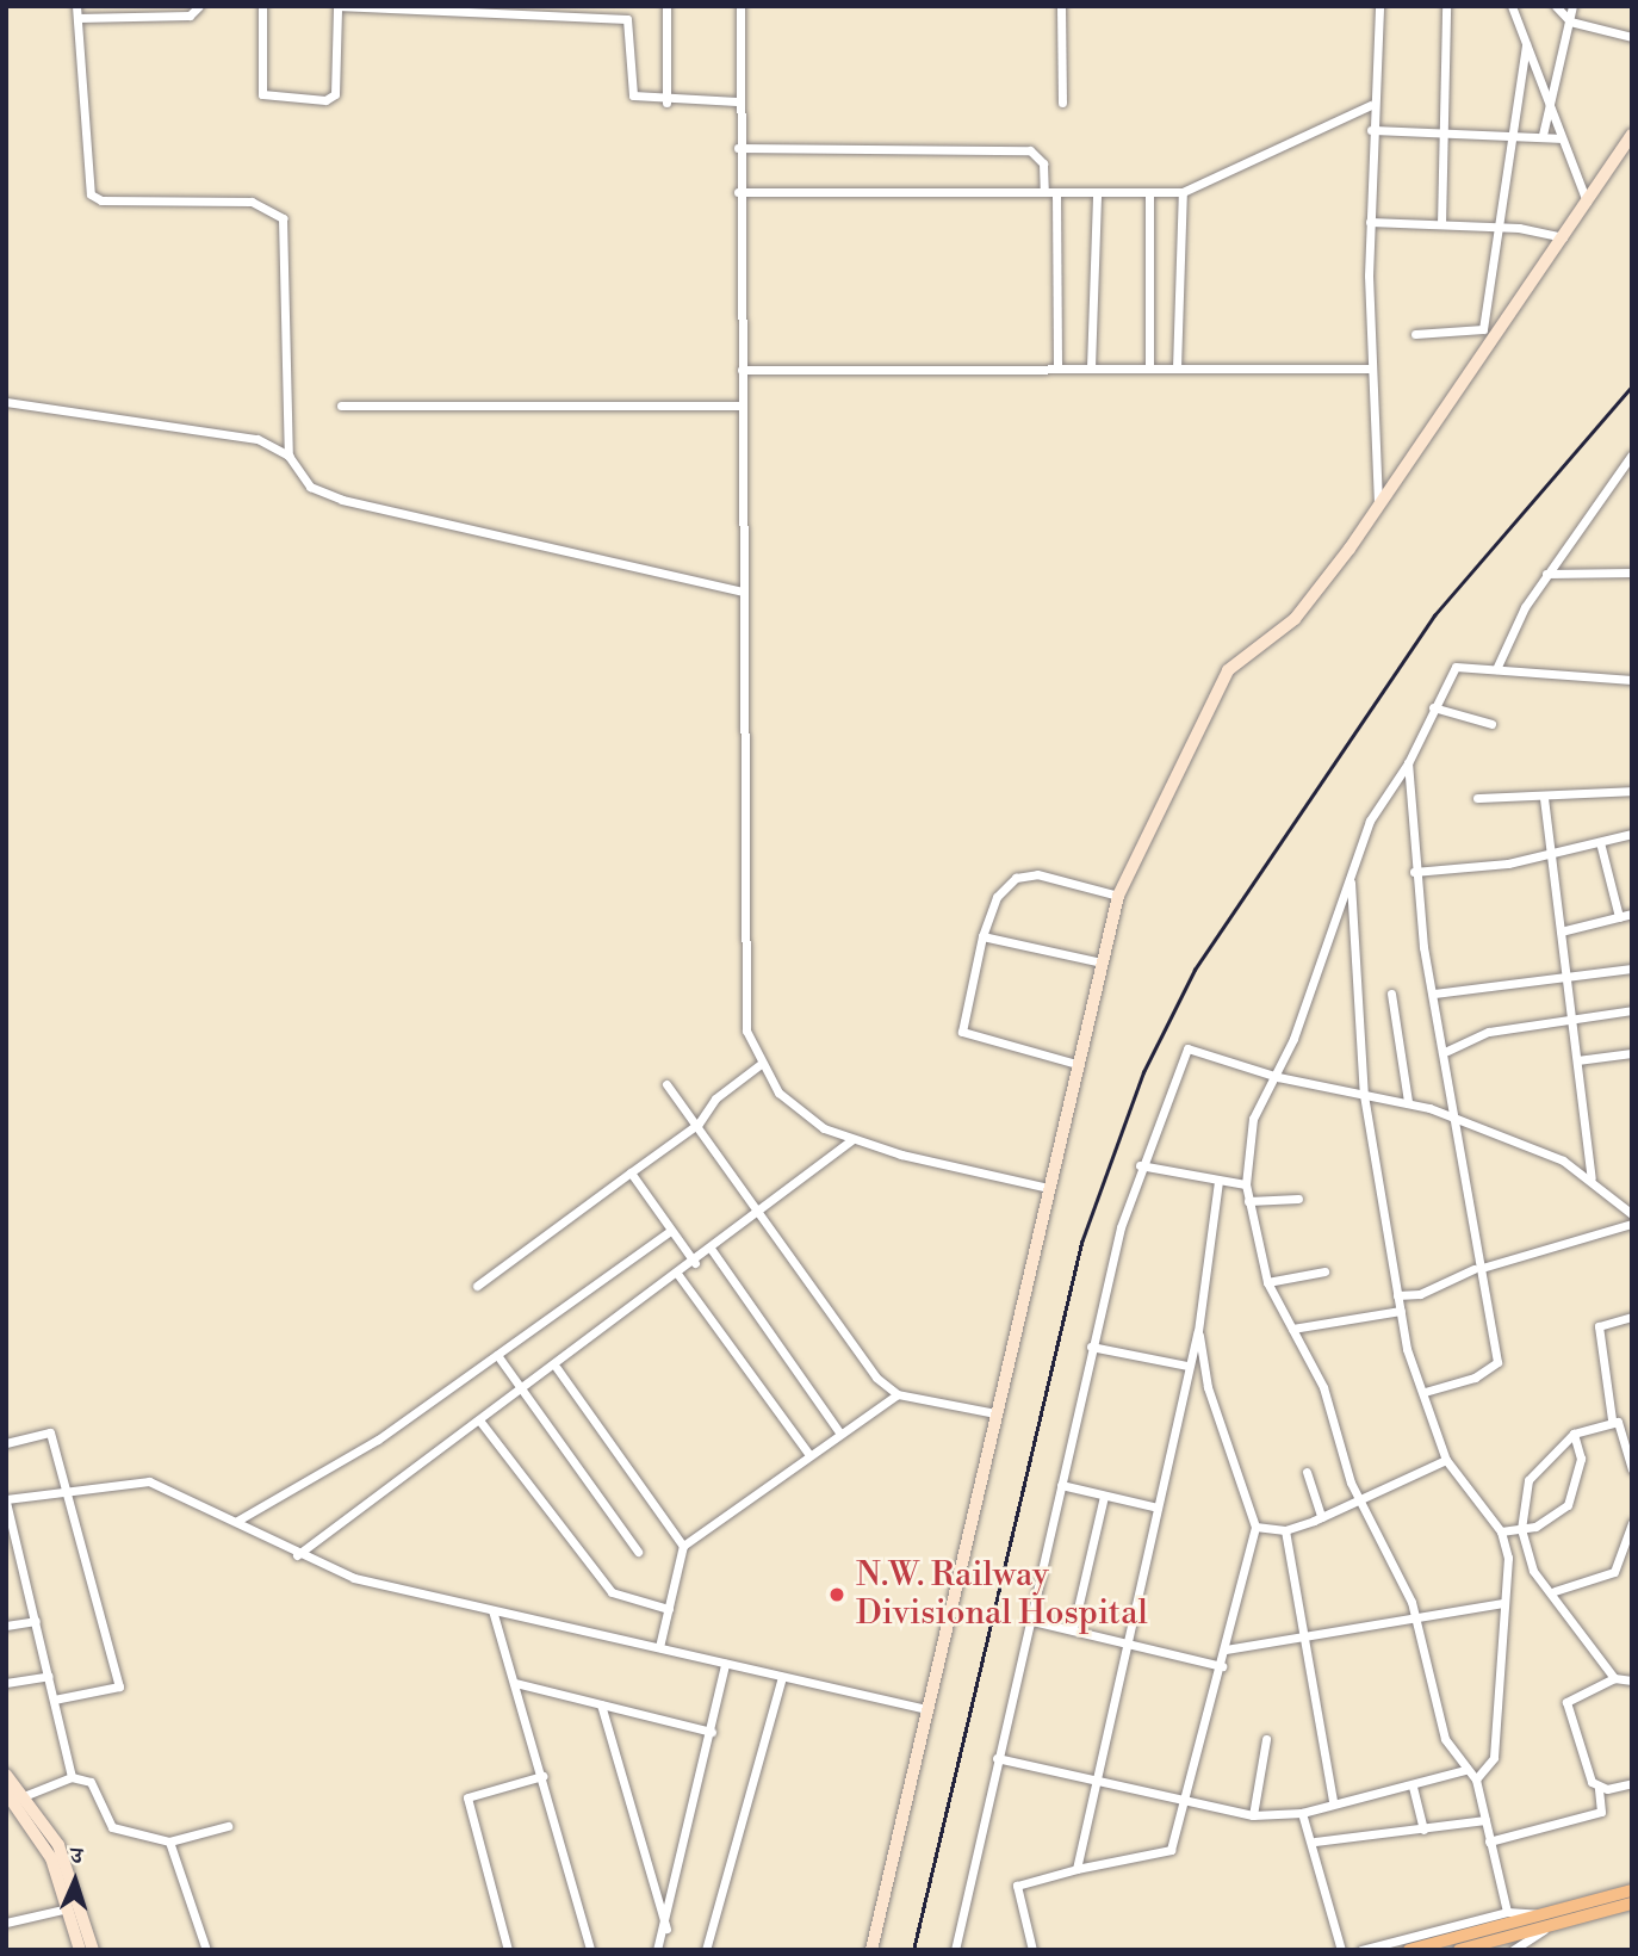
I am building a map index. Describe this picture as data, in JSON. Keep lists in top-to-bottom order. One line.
{"places":["N.W. Railway Divisional Hospital"],"north":"top"}
